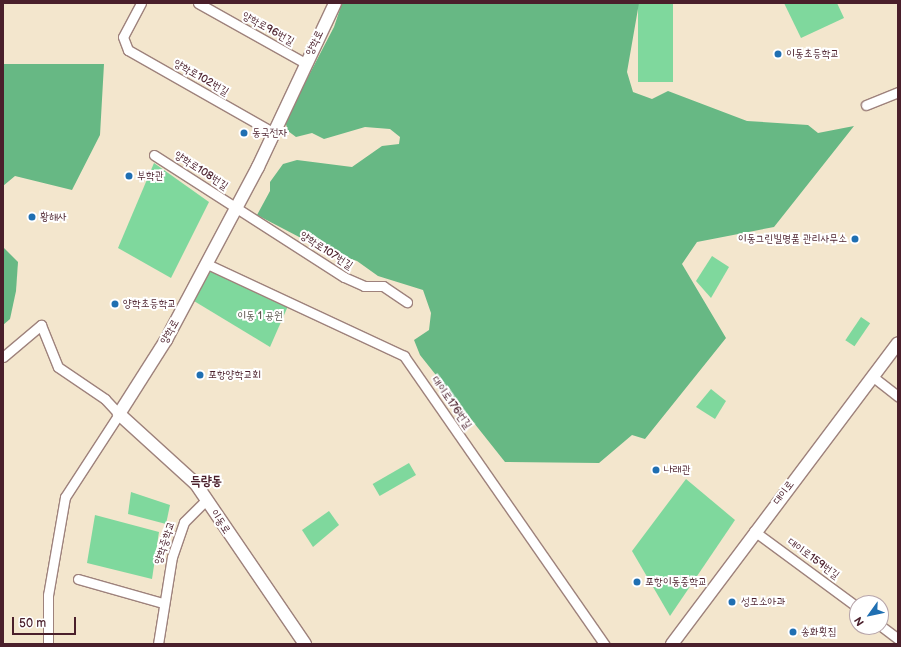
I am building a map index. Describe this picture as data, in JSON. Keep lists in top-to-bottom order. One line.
{"streets":{"street":["양학로96번길","양학로","양학로102번길","양학로108번길","양학로107번길","대이로176번길","대이로","이동로","양학중학교","대이로159번길"]},"crossings":[["양학로96번길","양학로"],["양학로","양학로102번길"],["양학로","양학로108번길"],["양학로","양학로107번길"],["양학로","대이로176번길"],["양학로","이동로"],["양학로108번길","양학로107번길"],["대이로","대이로159번길"],["이동로","양학중학교"]],"districts":["득량동"],"parks":["이동 1 공원"],"places":["이동초등학교","동국전자","부학관","황해사","이동그린빌명품 관리사무소","양학초등학교","포항양학교회","나래관","포항이동중학교","성모소아과","송화횟집"],"scale_bar":"50 m","north":"bottom left"}
